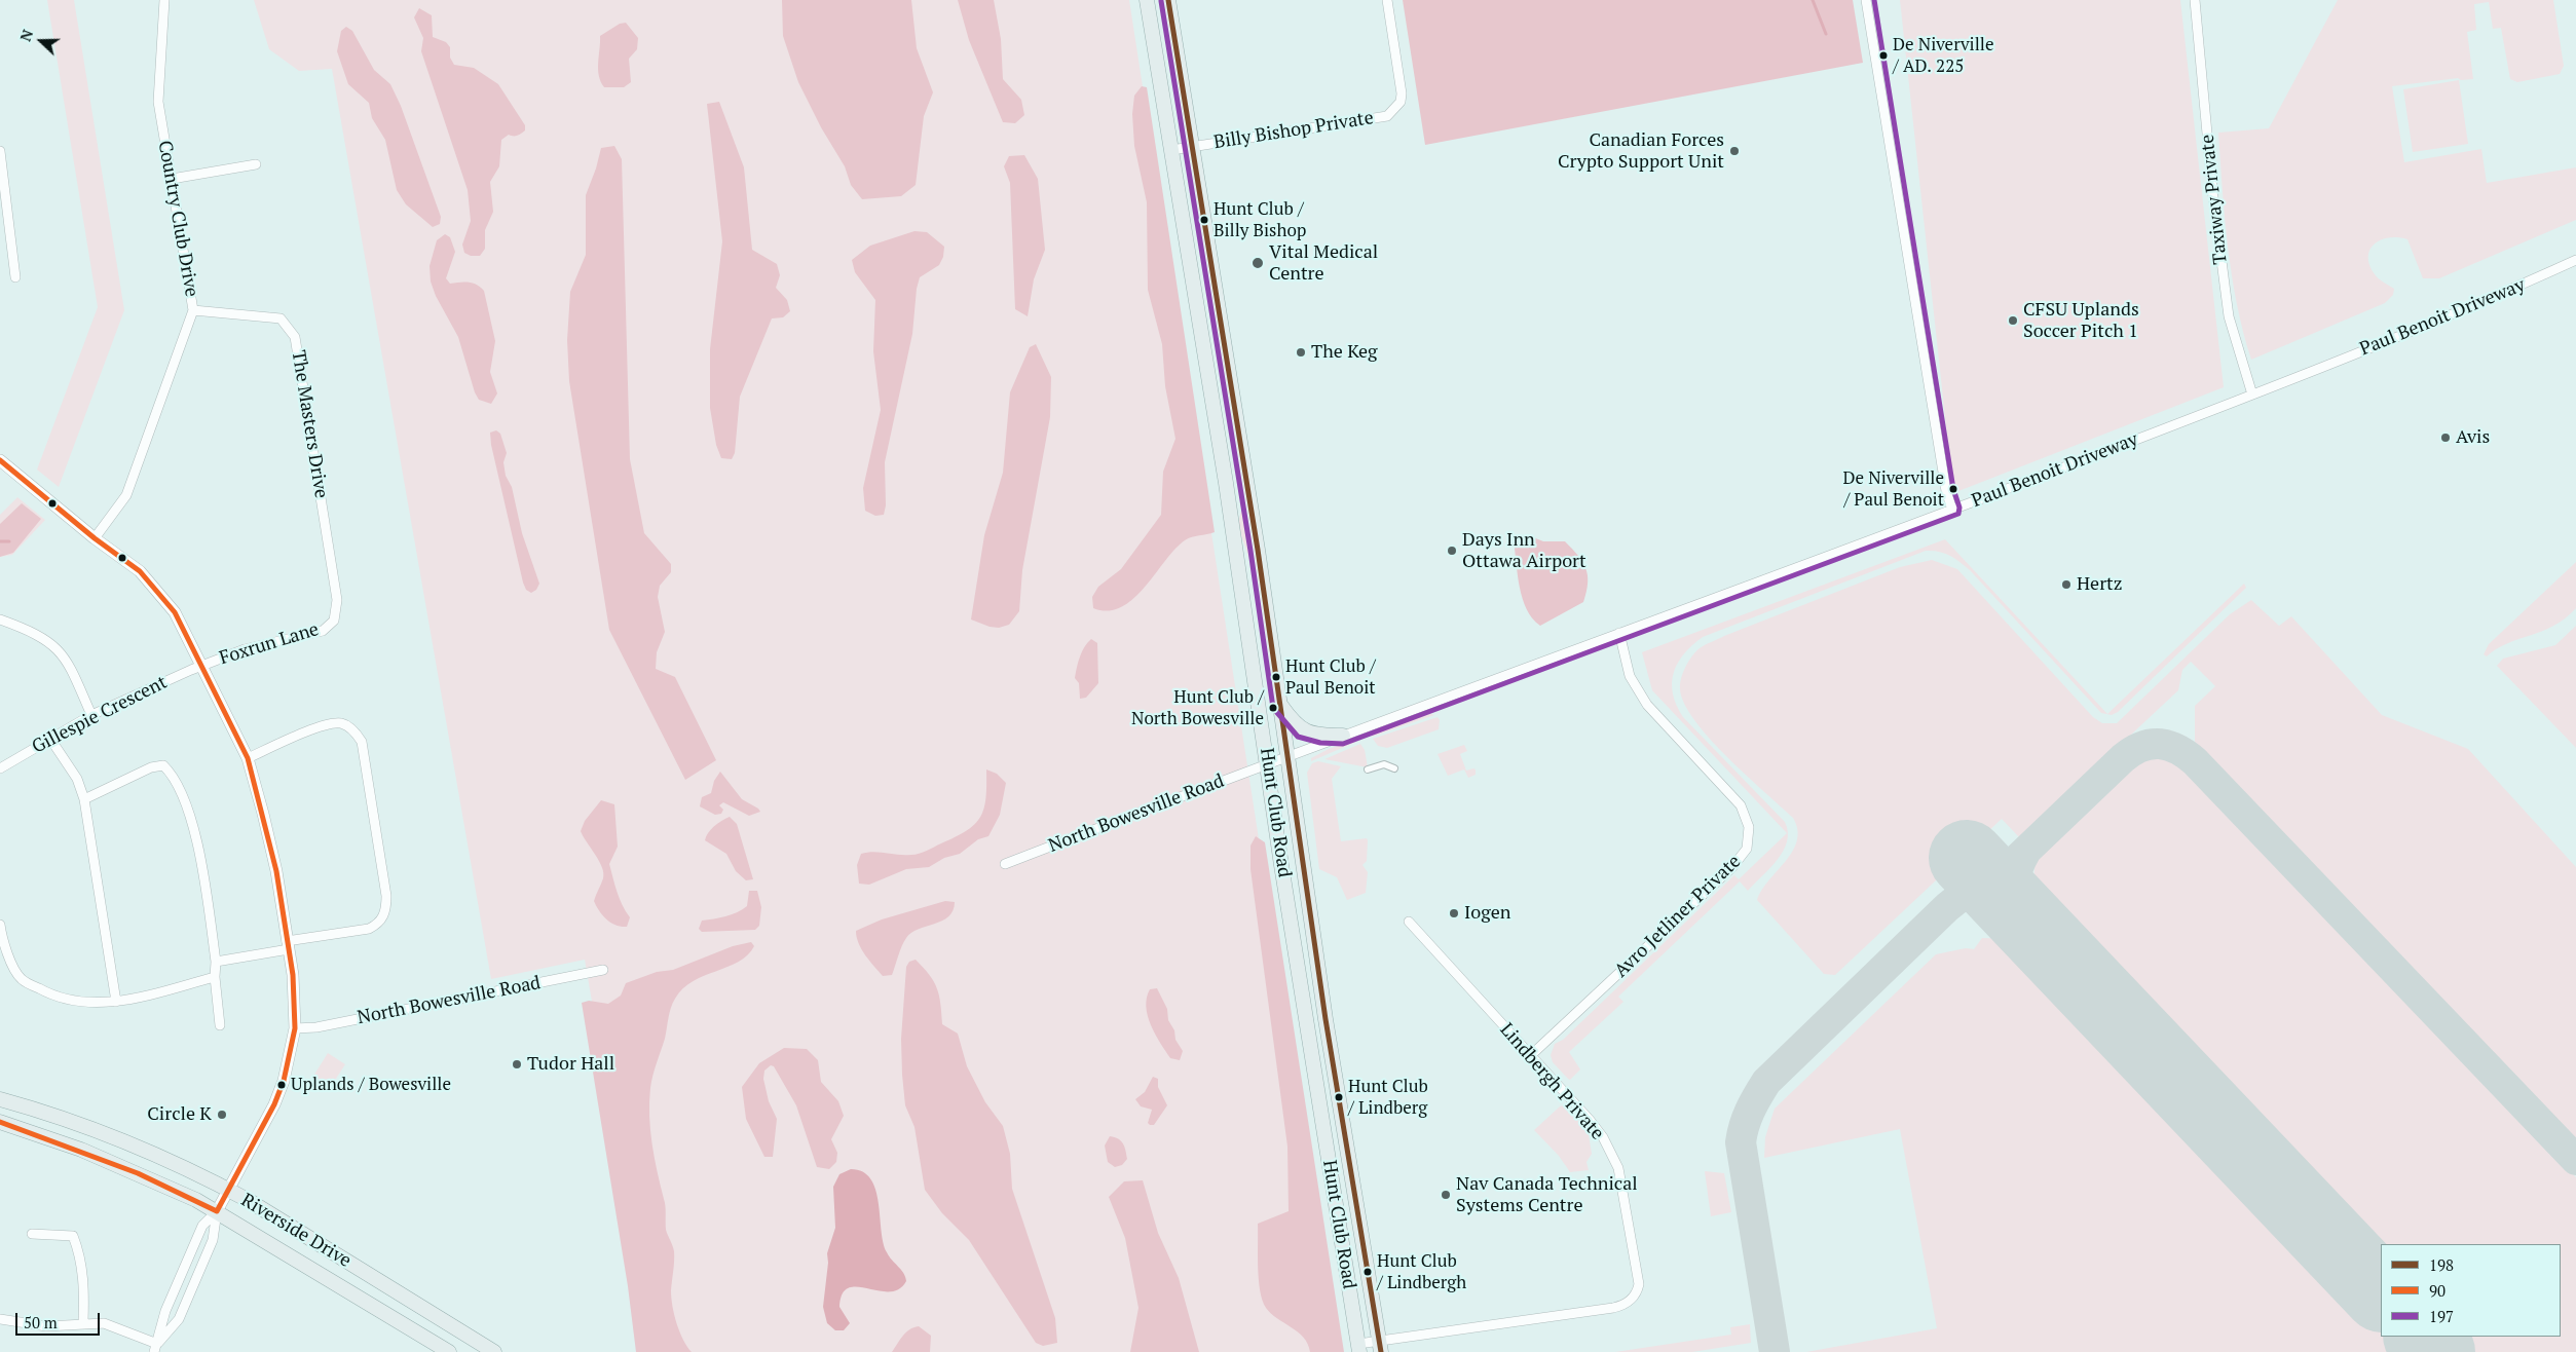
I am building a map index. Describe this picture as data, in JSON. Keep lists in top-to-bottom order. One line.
{"streets":{"main road":["Hunt Club Road","Riverside Drive"],"street":["Billy Bishop Private","Taxiway Private","Country Club Drive","Paul Benoit Driveway","The Masters Drive","Foxrun Lane","Gillespie Crescent","North Bowesville Road","Avro Jetliner Private","Lindbergh Private"]},"crossings":[["Billy Bishop Private","Hunt Club Road"],["Taxiway Private","Paul Benoit Driveway"],["Country Club Drive","The Masters Drive"],["Paul Benoit Driveway","Hunt Club Road"],["Paul Benoit Driveway","North Bowesville Road"],["Paul Benoit Driveway","Avro Jetliner Private"],["The Masters Drive","Foxrun Lane"],["Foxrun Lane","Gillespie Crescent"],["Hunt Club Road","North Bowesville Road"],["Hunt Club Road","Lindbergh Private"],["Avro Jetliner Private","Lindbergh Private"]],"places":["De Niverville / AD. 225","Canadian Forces Crypto Support Unit","Hunt Club / Billy Bishop","Vital Medical Centre","CFSU Uplands Soccer Pitch 1","The Keg","Avis","De Niverville / Paul Benoit","Days Inn Ottawa Airport","Hertz","Hunt Club / Paul Benoit","Hunt Club / North Bowesville","Iogen","Tudor Hall","Uplands / Bowesville","Hunt Club / Lindberg","Circle K","Nav Canada Technical Systems Centre","Hunt Club / Lindbergh"],"lines":["transit line 198","transit line 197","transit line 90"],"legend":["198","90","197"],"scale_bar":"50 m","north":"left"}
